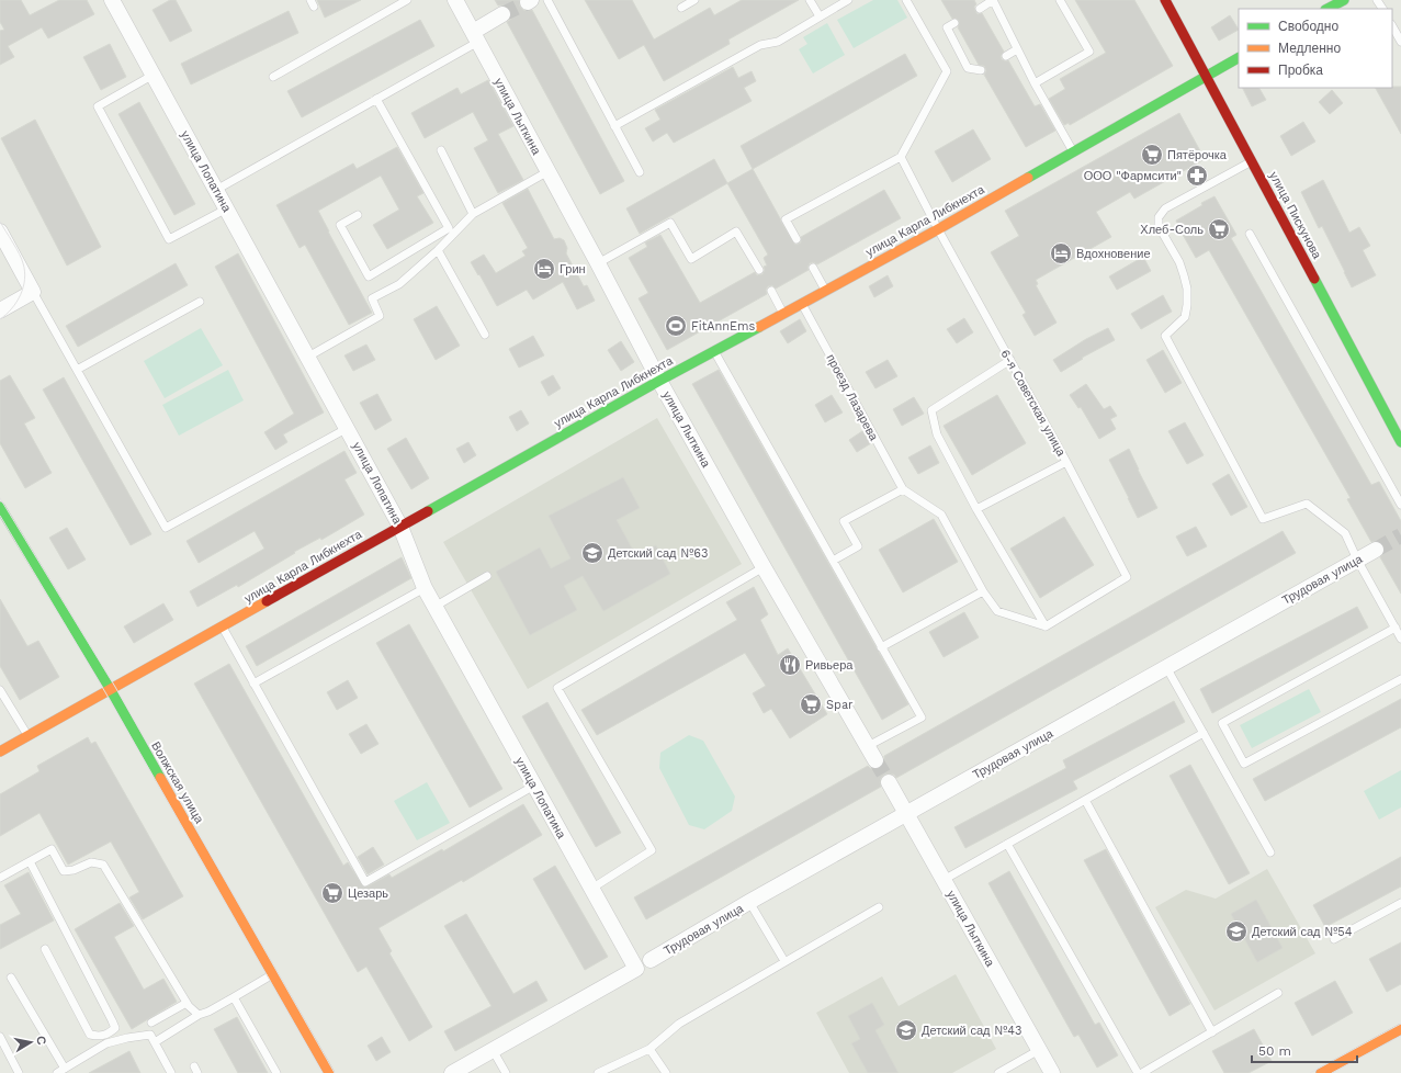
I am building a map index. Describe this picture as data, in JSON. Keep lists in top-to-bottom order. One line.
{"streets":{"street":["улица Лыткина","улица Лопатина","улица Пискунова","улица Карла Либкнехта","Трудовая улица","Волжская улица"],"lane":["проезд Лазарева","6-я Советская улица"]},"crossings":[["улица Лыткина","улица Карла Либкнехта"],["улица Лыткина","Трудовая улица"],["улица Лопатина","улица Карла Либкнехта"],["улица Пискунова","улица Карла Либкнехта"],["улица Карла Либкнехта","проезд Лазарева"],["улица Карла Либкнехта","6-я Советская улица"],["улица Карла Либкнехта","Волжская улица"]],"places":{"supermarket":["Пятёрочка","Хлеб-Соль","Spar","Цезарь"],"pharmacy":["ООО \"Фармсити\""],"hotel":["Вдохновение","Грин"],"sports":["FitAnnEms"],"school or university":["Детский сад №63","Детский сад №54","Детский сад №43"],"restaurant":["Ривьера"]},"legend":["Свободно","Медленно","Пробка"],"scale_bar":"50 m","north":"right"}
